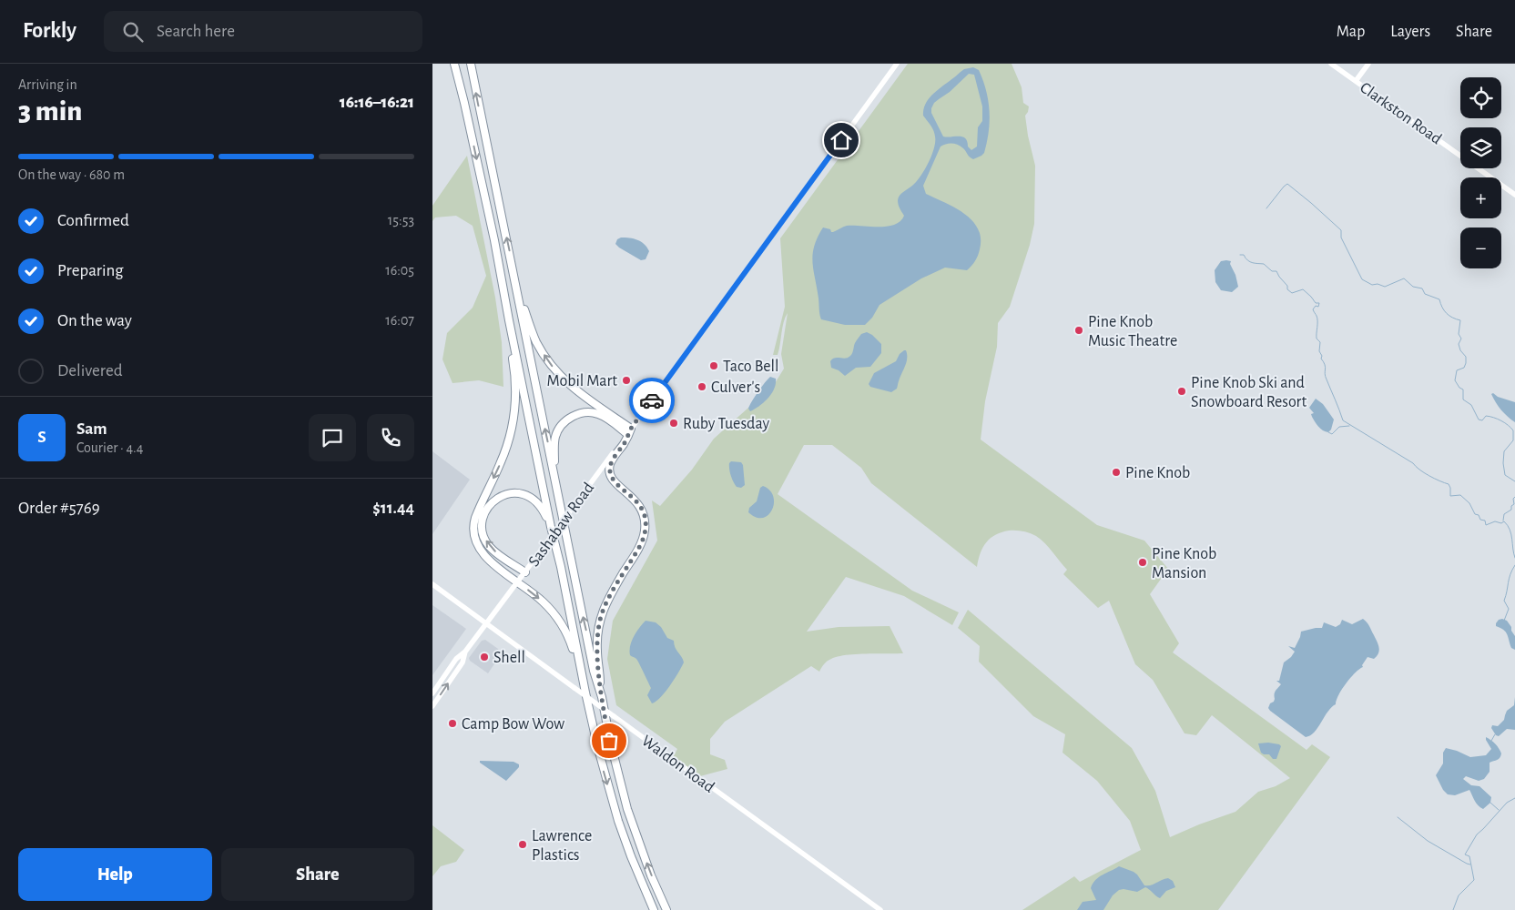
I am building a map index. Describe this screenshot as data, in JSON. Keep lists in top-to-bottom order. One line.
{"streets":{"main road":["Clarkston Road","Sashabaw Road","Waldon Road"]},"crossings":[["Sashabaw Road","Waldon Road"]],"places":["Pine Knob Music Theatre","Taco Bell","Mobil Mart","Culver's","Pine Knob Ski and Snowboard Resort","Ruby Tuesday","Pine Knob","Pine Knob Mansion","Shell","Camp Bow Wow","Lawrence Plastics"],"page":{"header":"Forkly","search":"Search here","nav":["Map","Layers","Share"],"heading":["3 min","Arriving in","16:16–16:21"],"panel":["Sam","Courier · 4.4","Order #5769","$11.44"],"map_buttons":["+","−"],"bar":"On the way · 680 m","list":[["Confirmed","15:53"],["Preparing","16:05"],["On the way","16:07"],"Delivered"],"round":"S","buttons":["Help","Share"]}}
